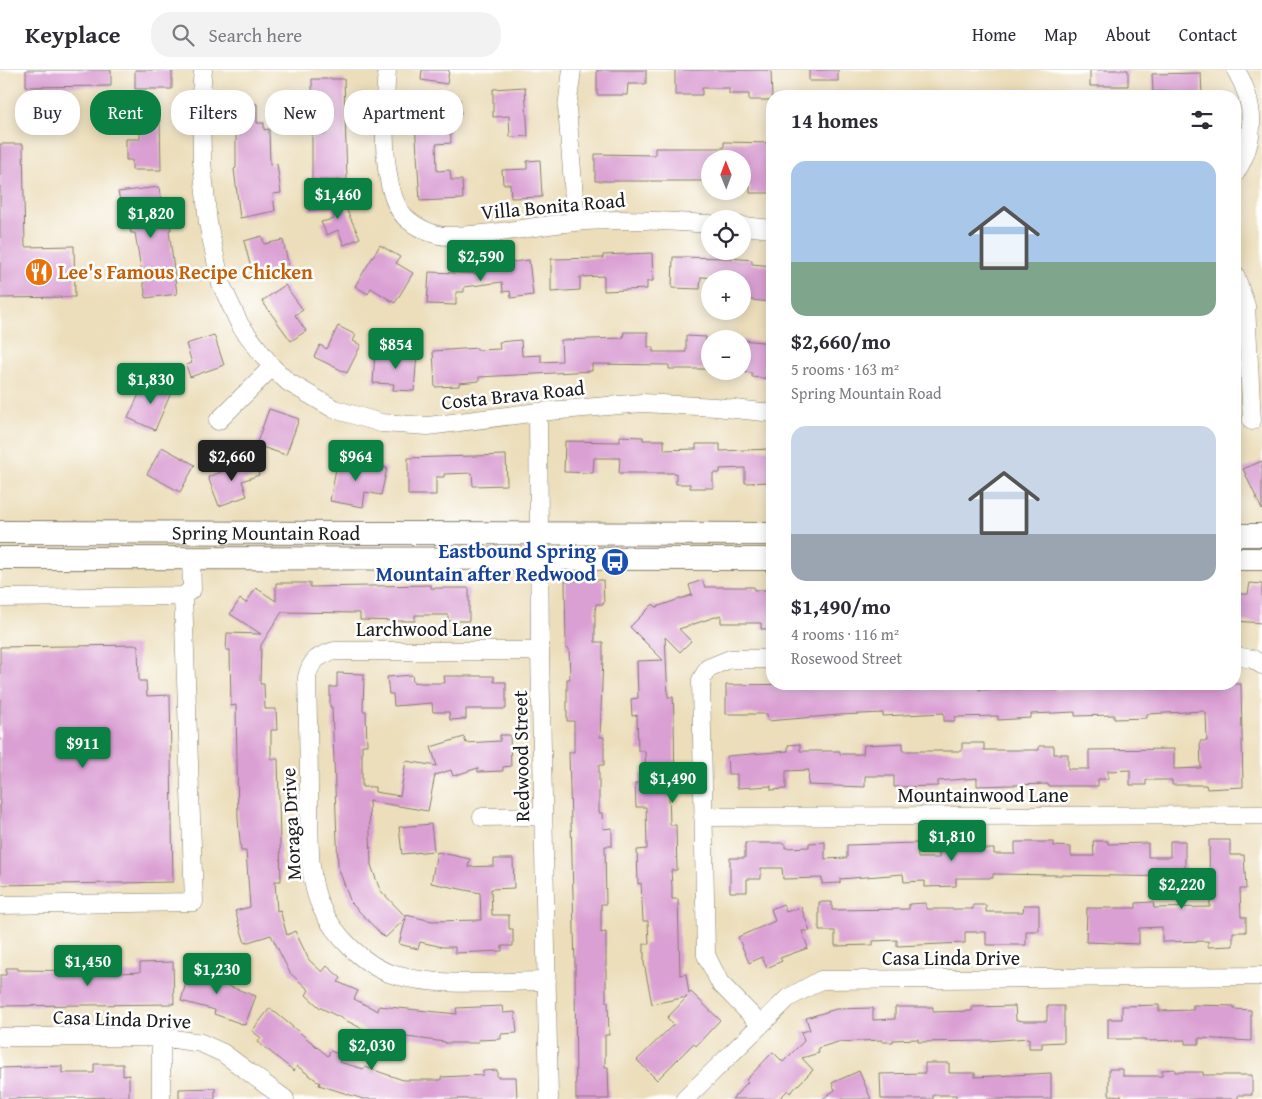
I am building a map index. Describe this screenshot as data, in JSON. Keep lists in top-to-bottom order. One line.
{"streets":{"main road":["Spring Mountain Road"],"street":["Villa Bonita Road","Costa Brava Road","Larchwood Lane","Redwood Street","Mountainwood Lane","Moraga Drive","Casa Linda Drive"]},"crossings":[["Costa Brava Road","Redwood Street"],["Spring Mountain Road","Redwood Street"],["Larchwood Lane","Redwood Street"],["Larchwood Lane","Moraga Drive"],["Redwood Street","Moraga Drive"]],"places":{"restaurant":["Lee's Famous Recipe Chicken"],"bus stop":["Eastbound Spring Mountain after Redwood"]},"north":"top","page":{"header":"Keyplace","search":"Search here","nav":["Home","Map","About","Contact"],"chip":["Buy","Rent","Filters","New","Apartment"],"heading":"14 homes","map_buttons":["+","−"],"list":[{"name":"$2,660/mo","note":"5 rooms · 163 m² · Spring Mountain Road"},{"name":"$1,490/mo","note":"4 rooms · 116 m² · Rosewood Street"}],"price":["$1,460","$1,820","$2,590","$854","$1,830","$2,660","$964","$911","$1,490","$1,810","$2,220","$1,450","$1,230","$2,030"]}}
